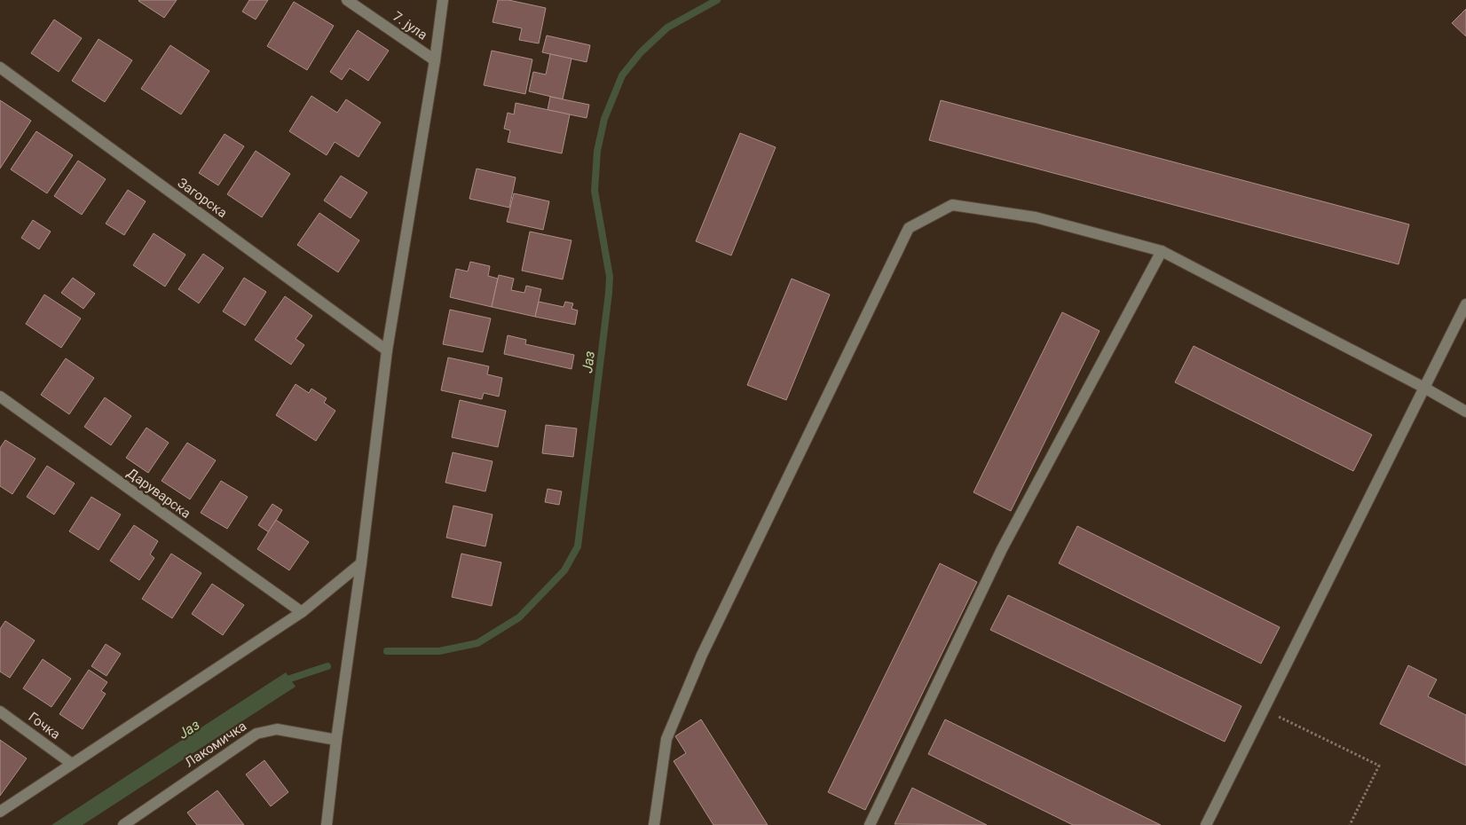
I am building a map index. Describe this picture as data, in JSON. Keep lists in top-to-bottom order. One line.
{"streets":{"street":["7. јула","Загорска","Даруварска","Гочка","Лакомичка"]},"water":["Јаз"]}
